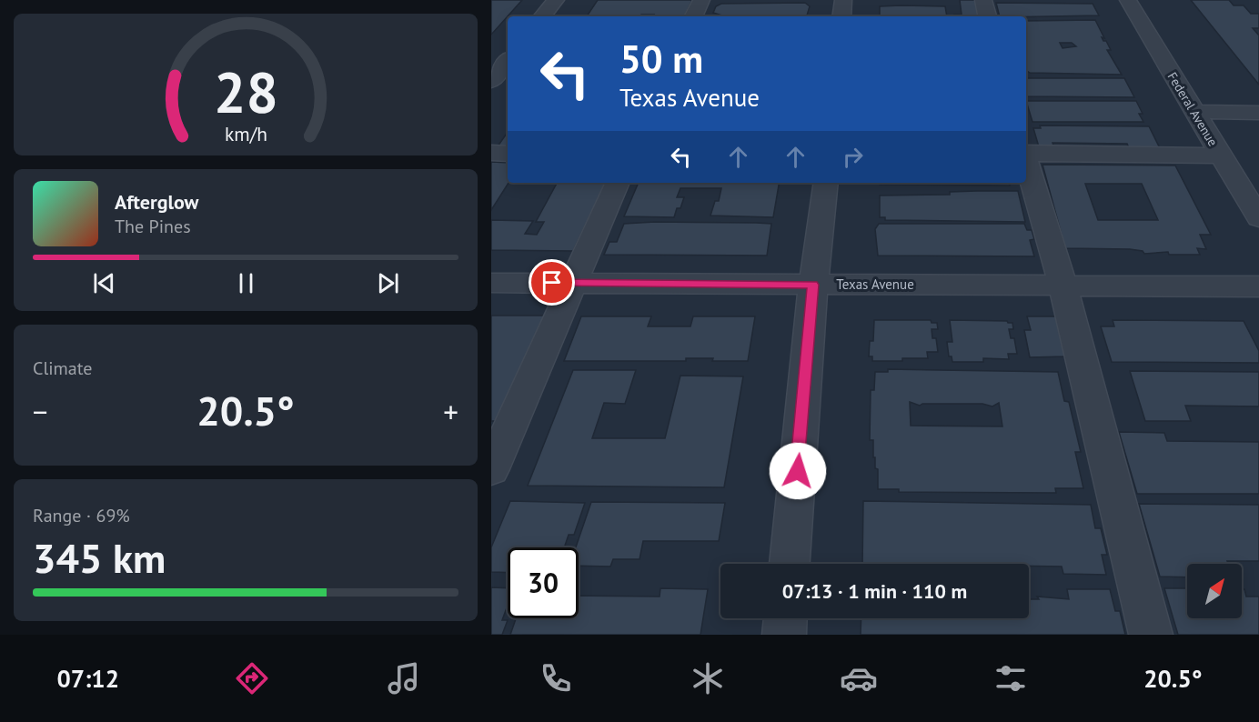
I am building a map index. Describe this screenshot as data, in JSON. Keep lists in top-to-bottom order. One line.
{"streets":{"street":["Federal Avenue","Texas Avenue"]},"north":"top right","page":{"turn":["50 m","Texas Avenue"],"song":["Afterglow","The Pines"],"tile":["Climate",["Range · 69%","345 km"]],"heat":["−","20.5°","+"],"limit":"30","trip":"07:13 · 1 min · 110 m","tabs":["07:12","20.5°"],"gauge":["28","km/h"]}}
